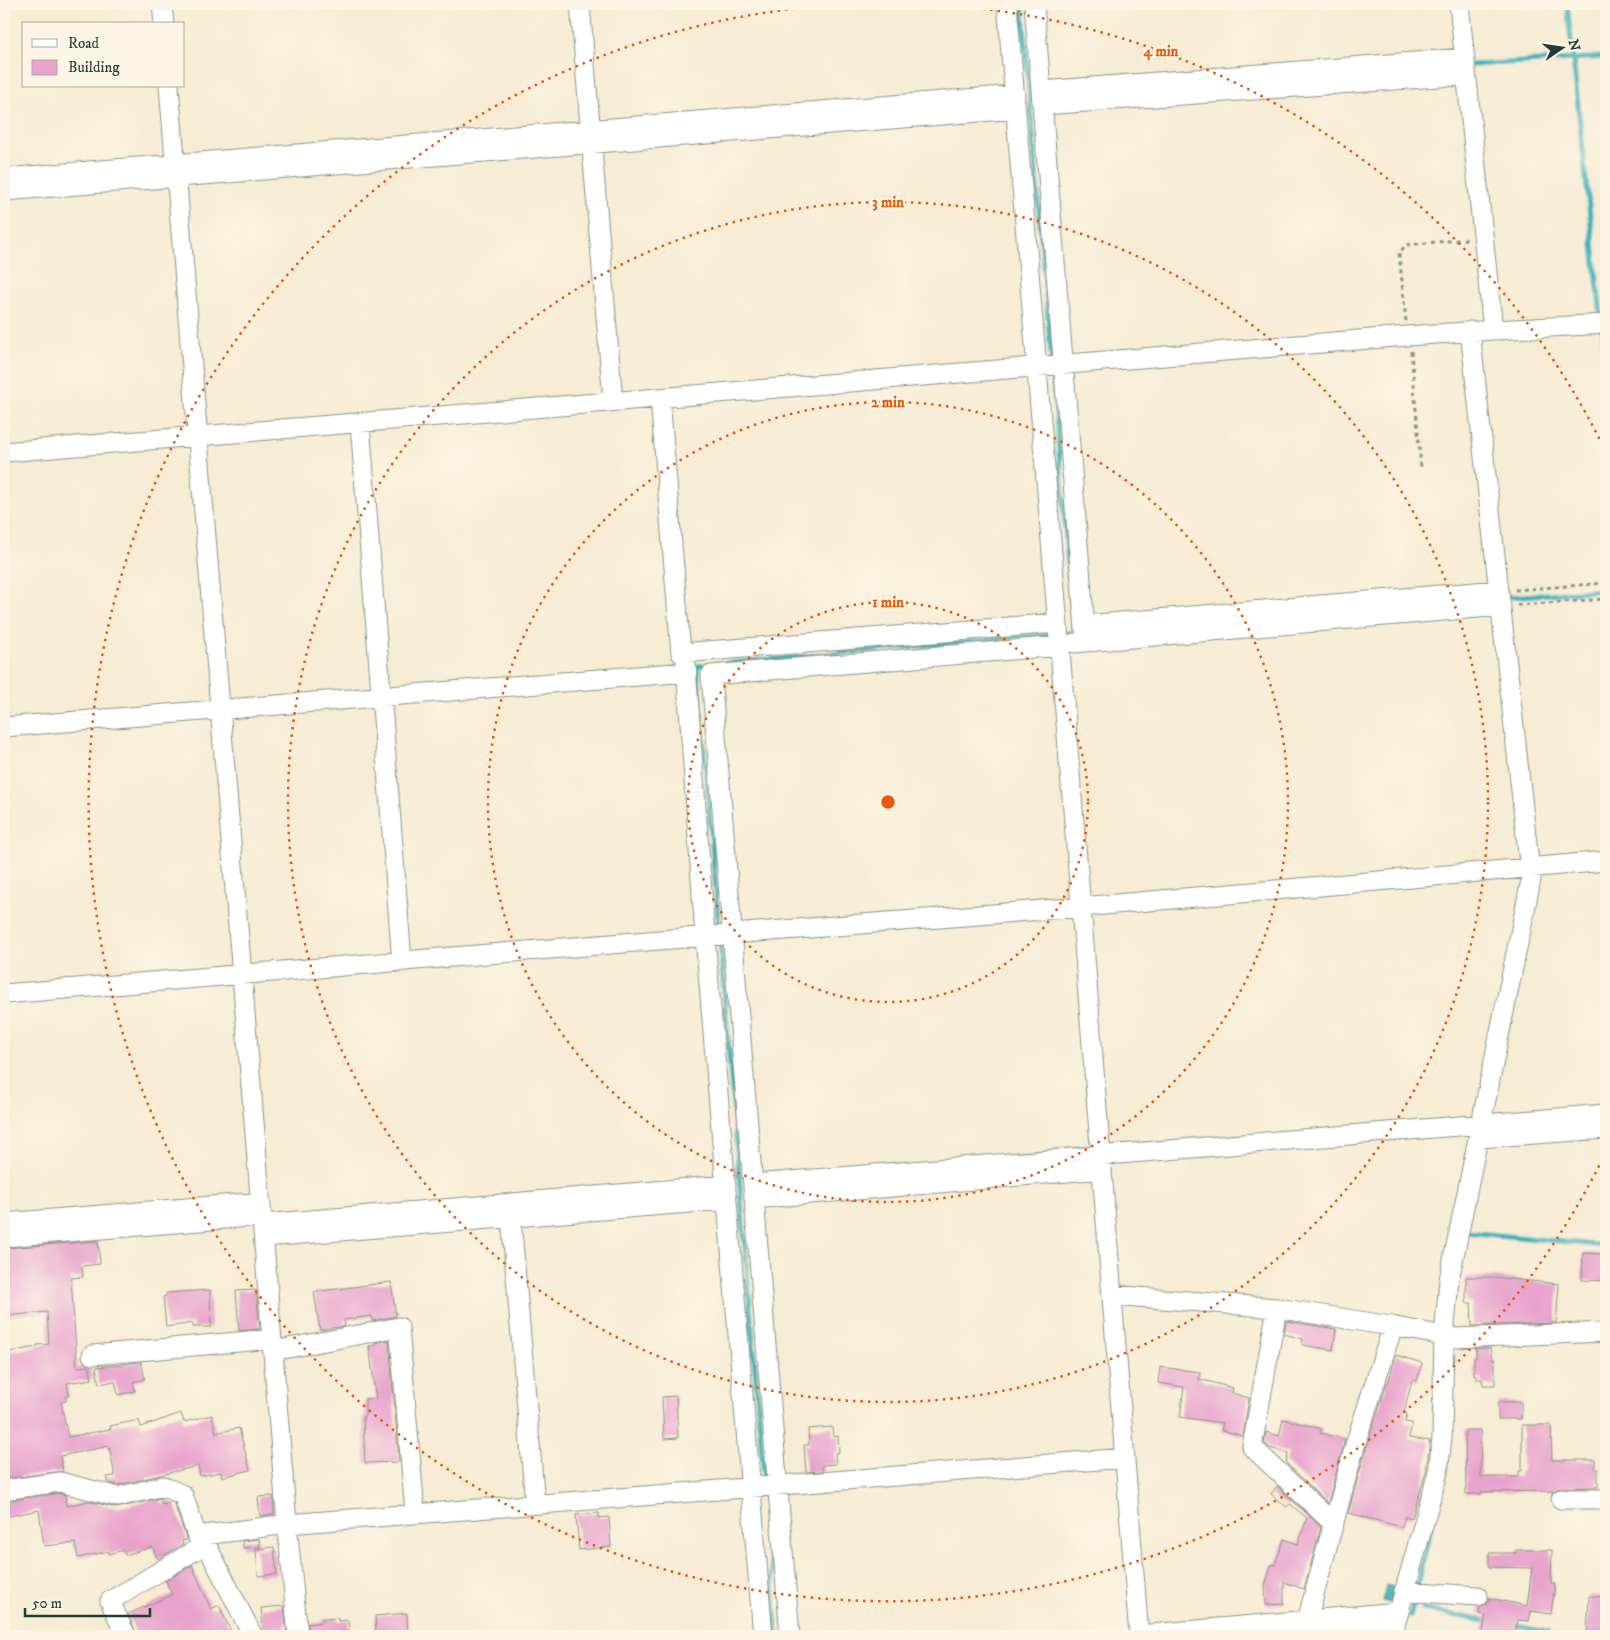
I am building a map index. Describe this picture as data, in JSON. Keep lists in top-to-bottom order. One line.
{"legend":["Road","Building"],"scale_bar":"50 m","north":"right","rings":["4 min","3 min","2 min","1 min"]}
